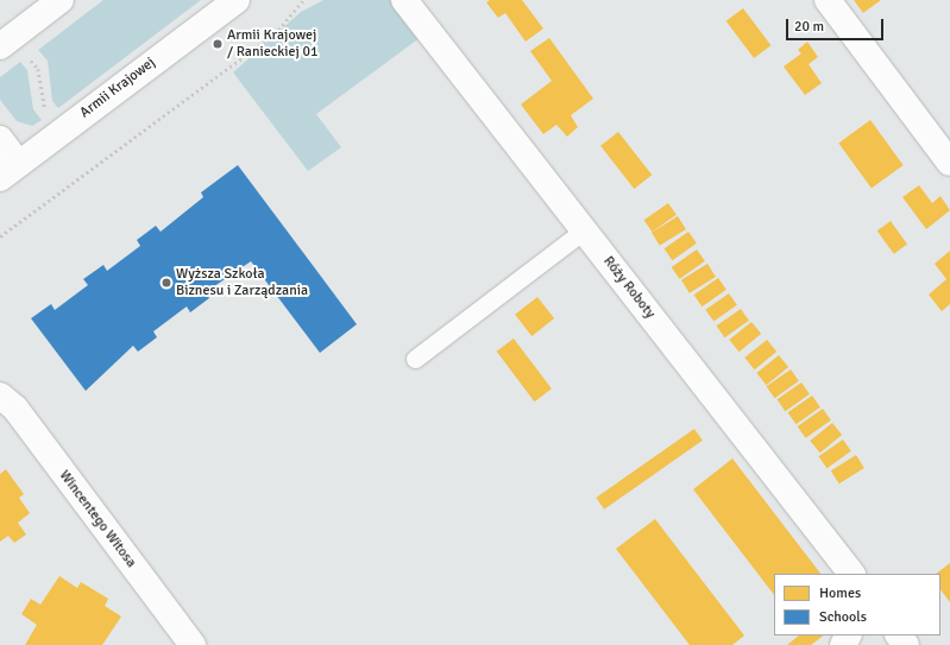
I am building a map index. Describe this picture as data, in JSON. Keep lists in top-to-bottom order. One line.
{"streets":{"street":["Armii Krajowej","Róży Roboty","Wincentego Witosa"]},"places":["Armii Krajowej / Ranieckiej 01","Wyższa Szkoła Biznesu i Zarządzania"],"legend":["Homes","Schools"],"scale_bar":"20 m"}
